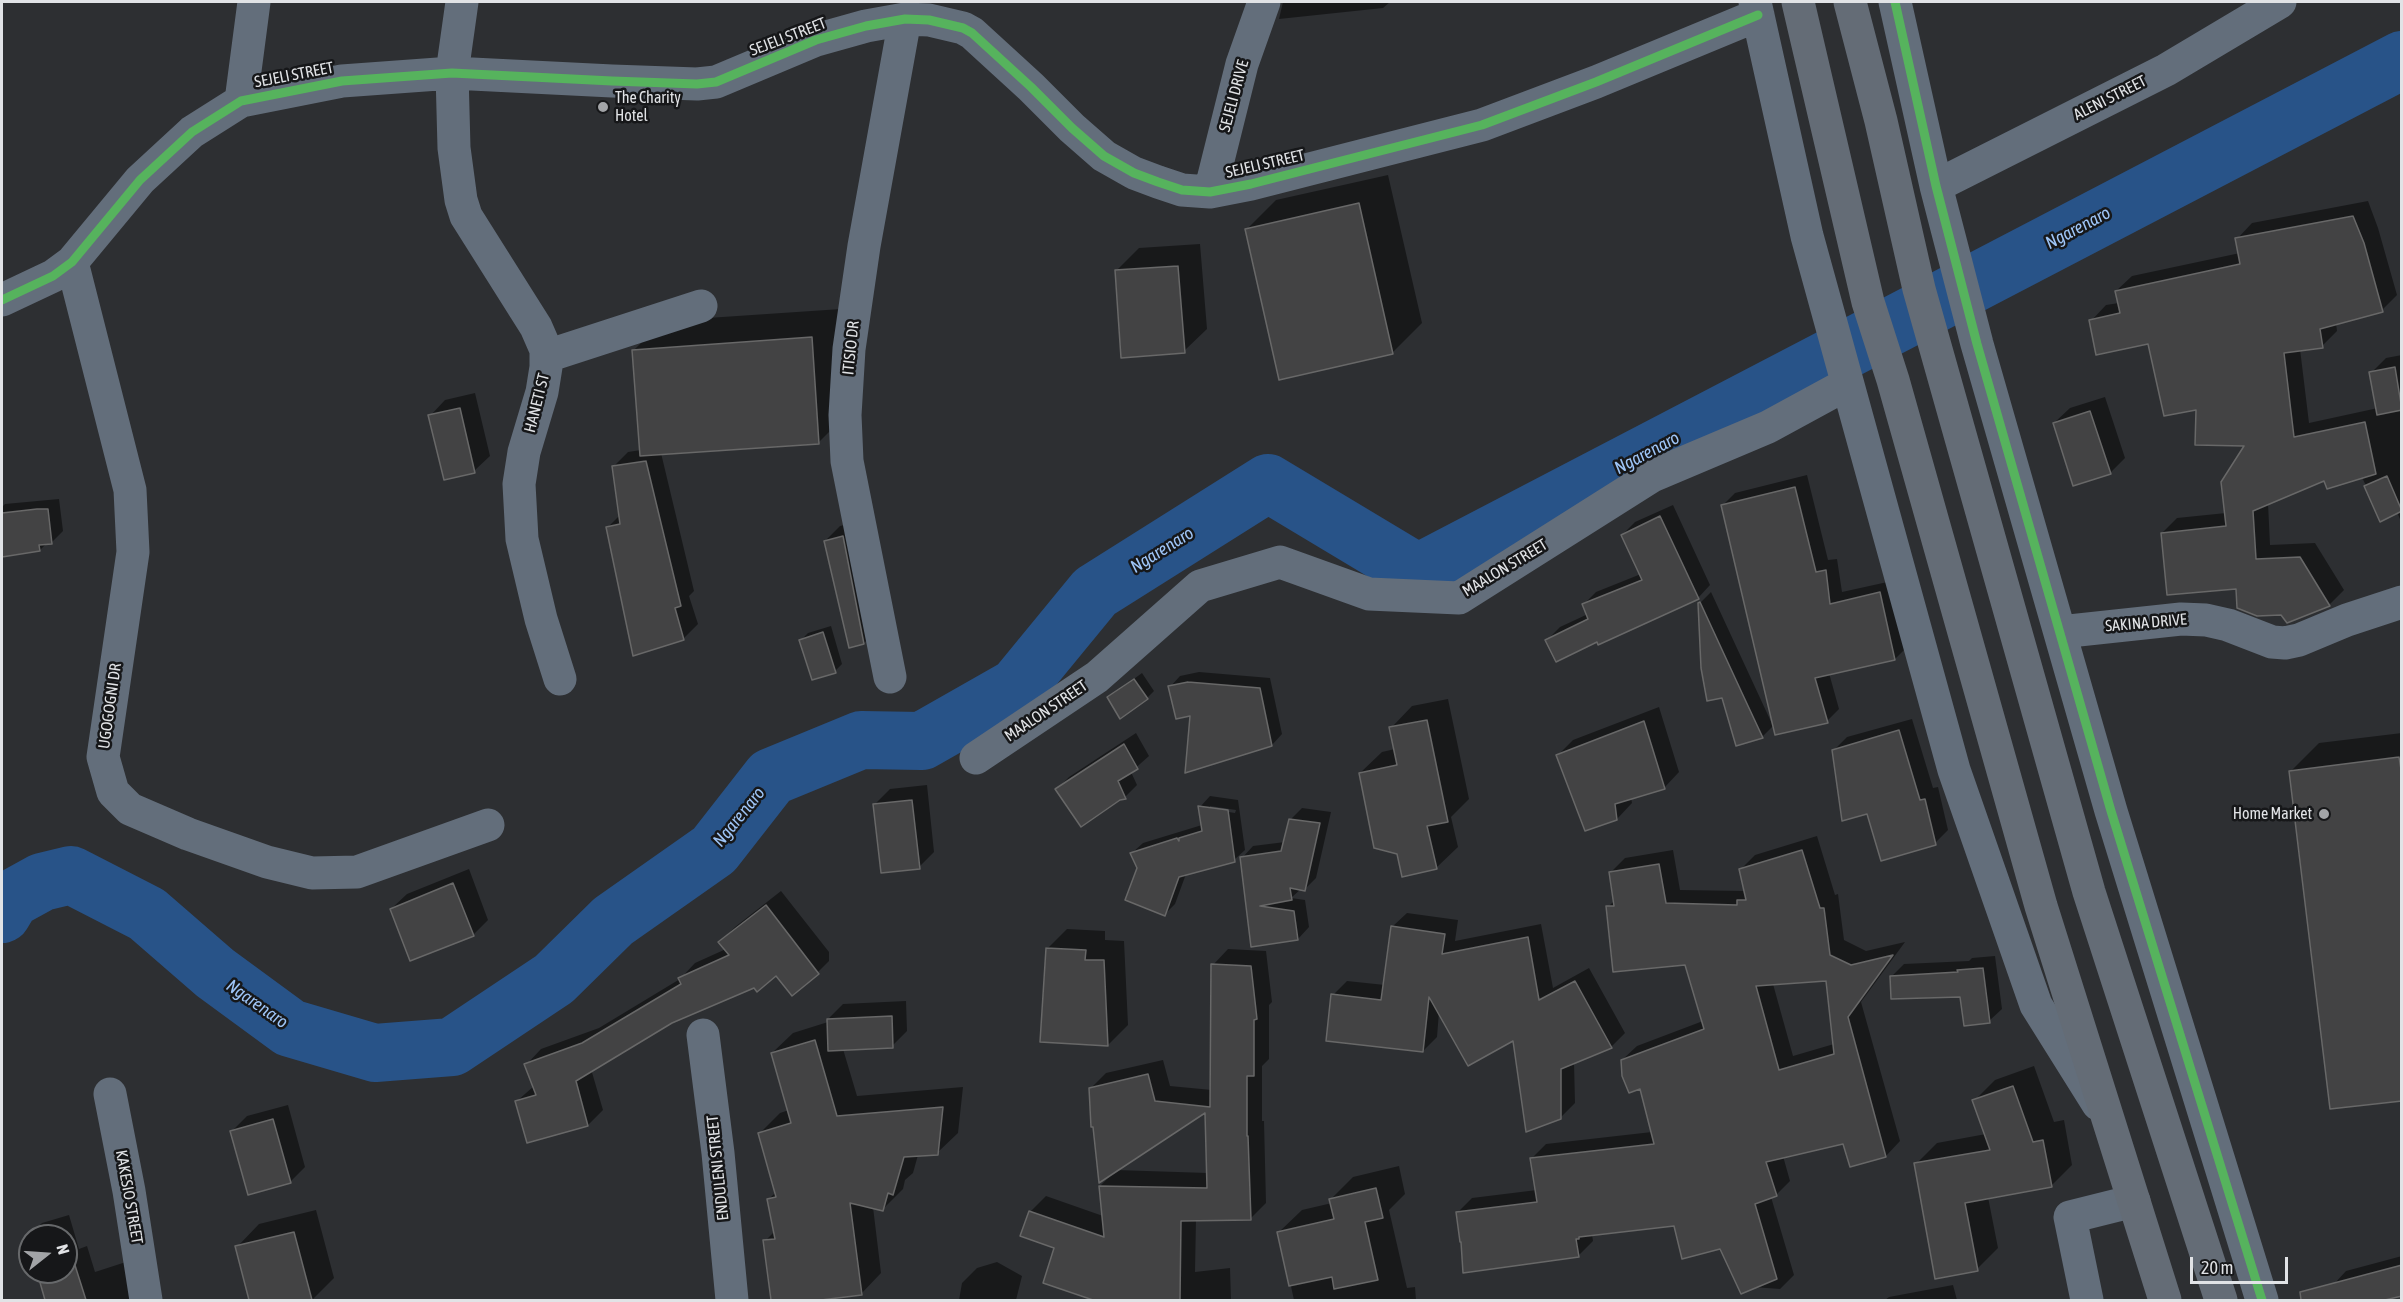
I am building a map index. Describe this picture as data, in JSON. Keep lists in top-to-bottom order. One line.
{"streets":{"street":["SEJELI STREET","SEJELI DRIVE","ALENI STREET","ITISIO DR","HANETI ST","MAALON STREET","SAKINA DRIVE","UGOGOGNI DR","ENDULENI STREET","KAKESIO STREET"]},"crossings":[["SEJELI STREET","SEJELI DRIVE"],["SEJELI STREET","ITISIO DR"],["SEJELI STREET","HANETI ST"],["SEJELI STREET","UGOGOGNI DR"]],"water":["Ngarenaro"],"places":["The Charity Hotel","Home Market"],"scale_bar":"20 m","north":"right"}
